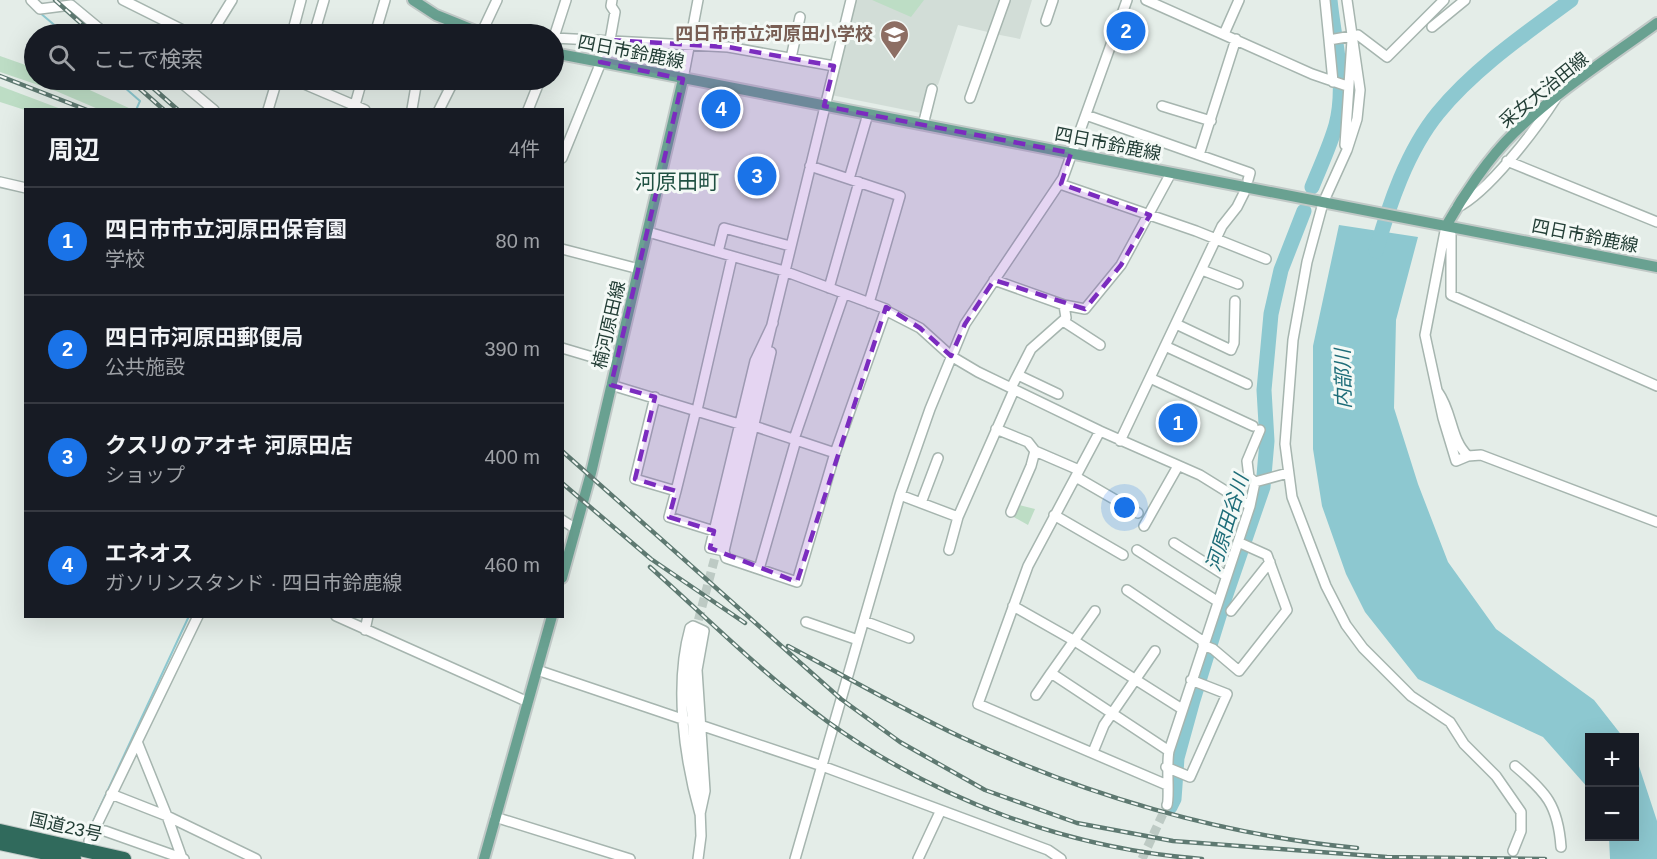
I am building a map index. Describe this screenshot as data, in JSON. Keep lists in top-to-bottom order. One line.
{"streets":{"highway":["国道23号"],"main road":["四日市鈴鹿線","采女大治田線","楠河原田線"]},"crossings":[["四日市鈴鹿線","采女大治田線"],["四日市鈴鹿線","楠河原田線"]],"districts":["河原田町"],"water":["内部川","河原田谷川"],"places":{"school or university":["四日市市立河原田小学校"]},"page":{"pins":["2","4","3","1"],"search":"ここで検索","heading":["周辺","4件"],"list":[{"mark":"1","name":"四日市市立河原田保育園","note":"学校","value":"80 m"},{"mark":"2","name":"四日市河原田郵便局","note":"公共施設","value":"390 m"},{"mark":"3","name":"クスリのアオキ 河原田店","note":"ショップ","value":"400 m"},{"mark":"4","name":"エネオス","note":"ガソリンスタンド · 四日市鈴鹿線","value":"460 m"}],"map_buttons":["+","−"]}}
